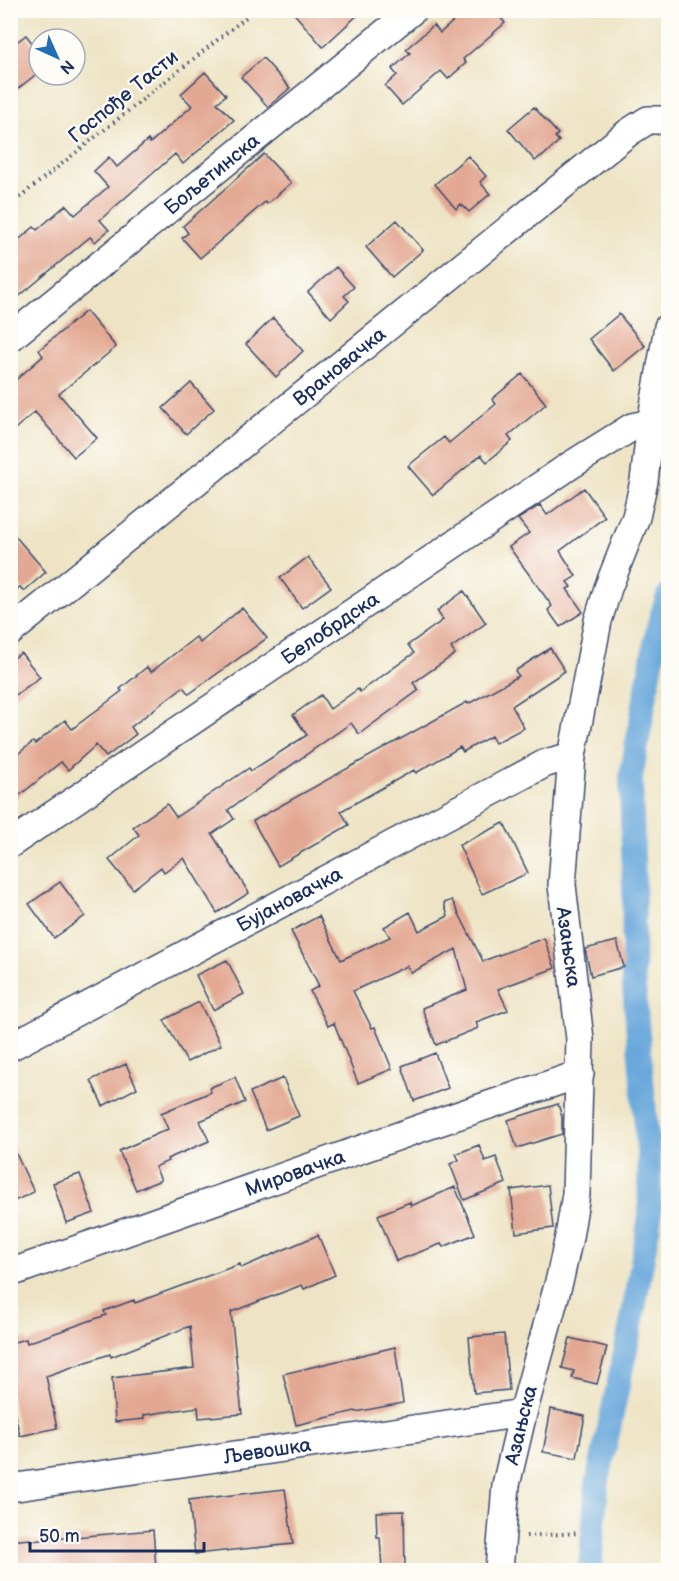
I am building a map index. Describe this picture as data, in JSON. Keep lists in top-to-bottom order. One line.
{"streets":{"street":["Бољетинска","Врановачка","Белобрдска","Бујановачка","Азањска","Мировачка","Љевошка"],"path":["Госпође Тасти"]},"crossings":[["Белобрдска","Азањска"],["Бујановачка","Азањска"],["Азањска","Мировачка"],["Азањска","Љевошка"]],"scale_bar":"50 m","north":"bottom right"}
